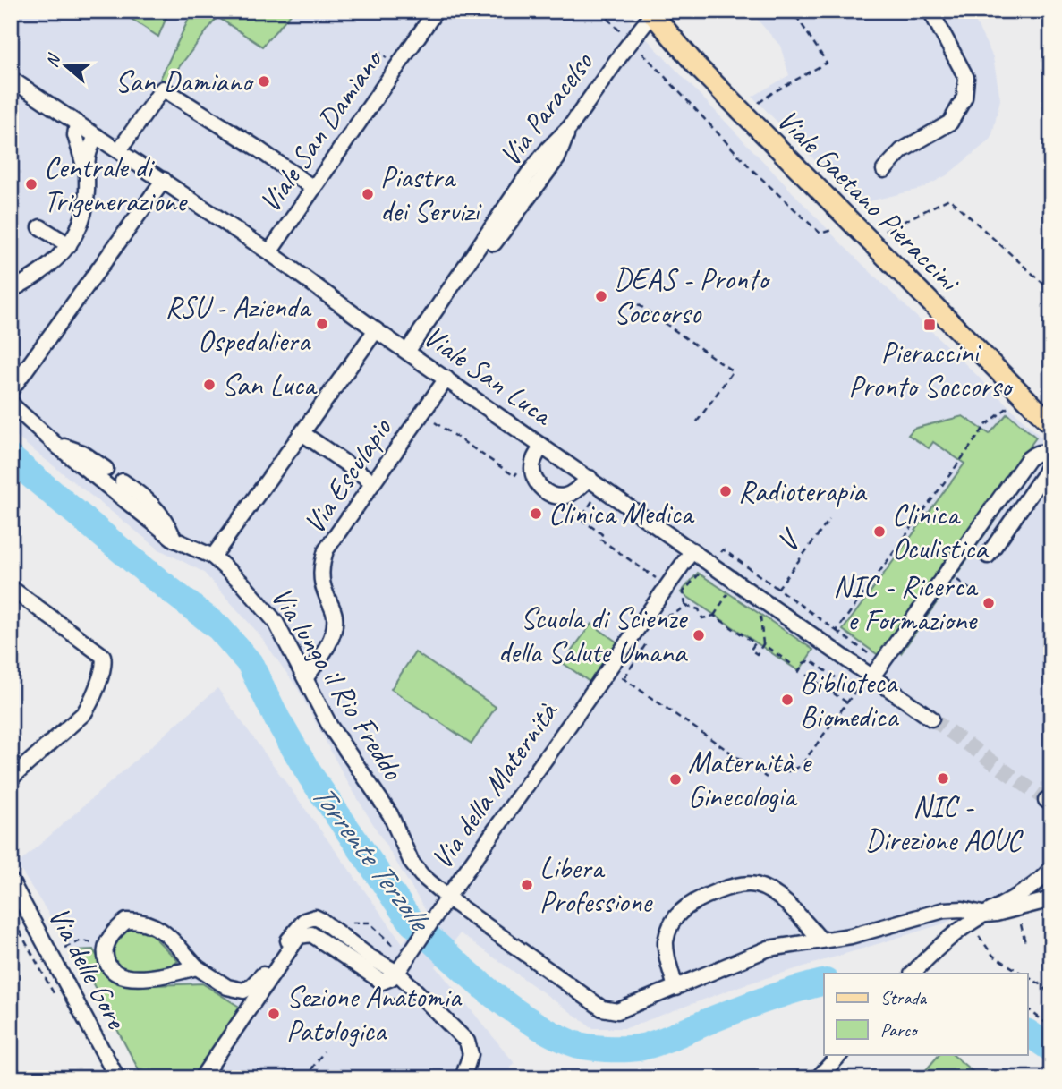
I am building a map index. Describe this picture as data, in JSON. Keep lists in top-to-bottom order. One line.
{"streets":{"main road":["Viale Gaetano Pieraccini"],"street":["Via Paracelso","Viale San Damiano","Viale San Luca","Via Esculapio","Via lungo il Rio Freddo","Via della Maternità","Via delle Gore"],"path":["V"]},"crossings":[["Via Paracelso","Viale Gaetano Pieraccini"],["Via Paracelso","Viale San Luca"],["Viale San Damiano","Viale San Luca"],["Viale San Luca","Via Esculapio"],["Viale San Luca","Via della Maternità"],["Via Esculapio","Via lungo il Rio Freddo"],["Via lungo il Rio Freddo","Via della Maternità"]],"water":["Torrente Terzolle"],"places":{"other":["San Damiano","Centrale di Trigenerazione","Piastra dei Servizi","DEAS - Pronto Soccorso","RSU - Azienda Ospedaliera","San Luca","Radioterapia","Clinica Medica","Clinica Oculistica","NIC - Ricerca e Formazione","Scuola di Scienze della Salute Umana","Biblioteca Biomedica","NIC - Direzione AOUC","Maternità e Ginecologia","Libera Professione","Sezione Anatomia Patologica"],"transit":["Pieraccini Pronto Soccorso"]},"legend":["Strada","Parco"],"north":"left"}
